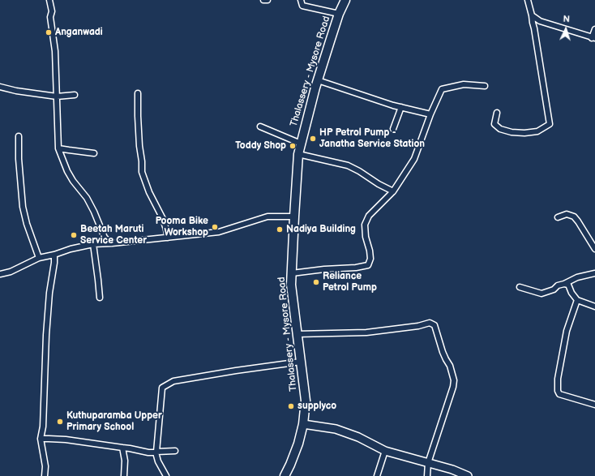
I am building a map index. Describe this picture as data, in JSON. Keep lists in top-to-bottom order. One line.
{"streets":{"main road":["Thalassery - Mysore Road"]},"places":["Anganwadi","HP Petrol Pump - Janatha Service Station","Toddy Shop","Pooma Bike Workshop","Nadiya Building","Beetah Maruti Service Center","Reliance Petrol Pump","supplyco","Kuthuparamba Upper Primary School"],"north":"top"}
